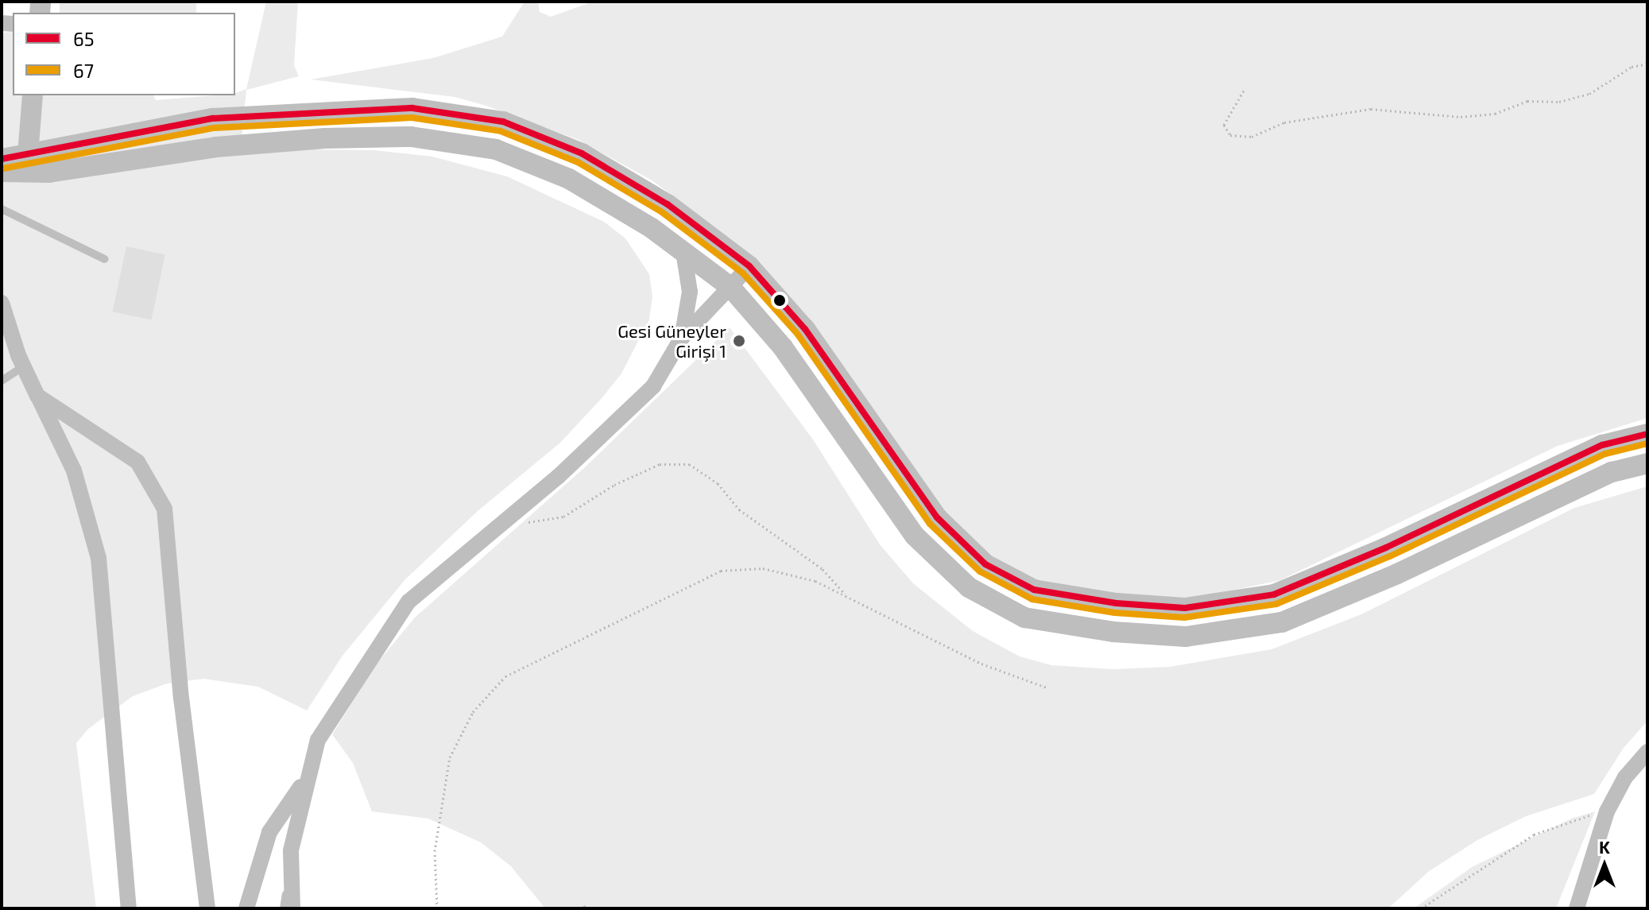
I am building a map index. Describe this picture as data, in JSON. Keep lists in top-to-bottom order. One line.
{"places":["Gesi Güneyler Girişi 1"],"lines":["transit line 65","transit line 67"],"legend":["65","67"],"north":"top"}
